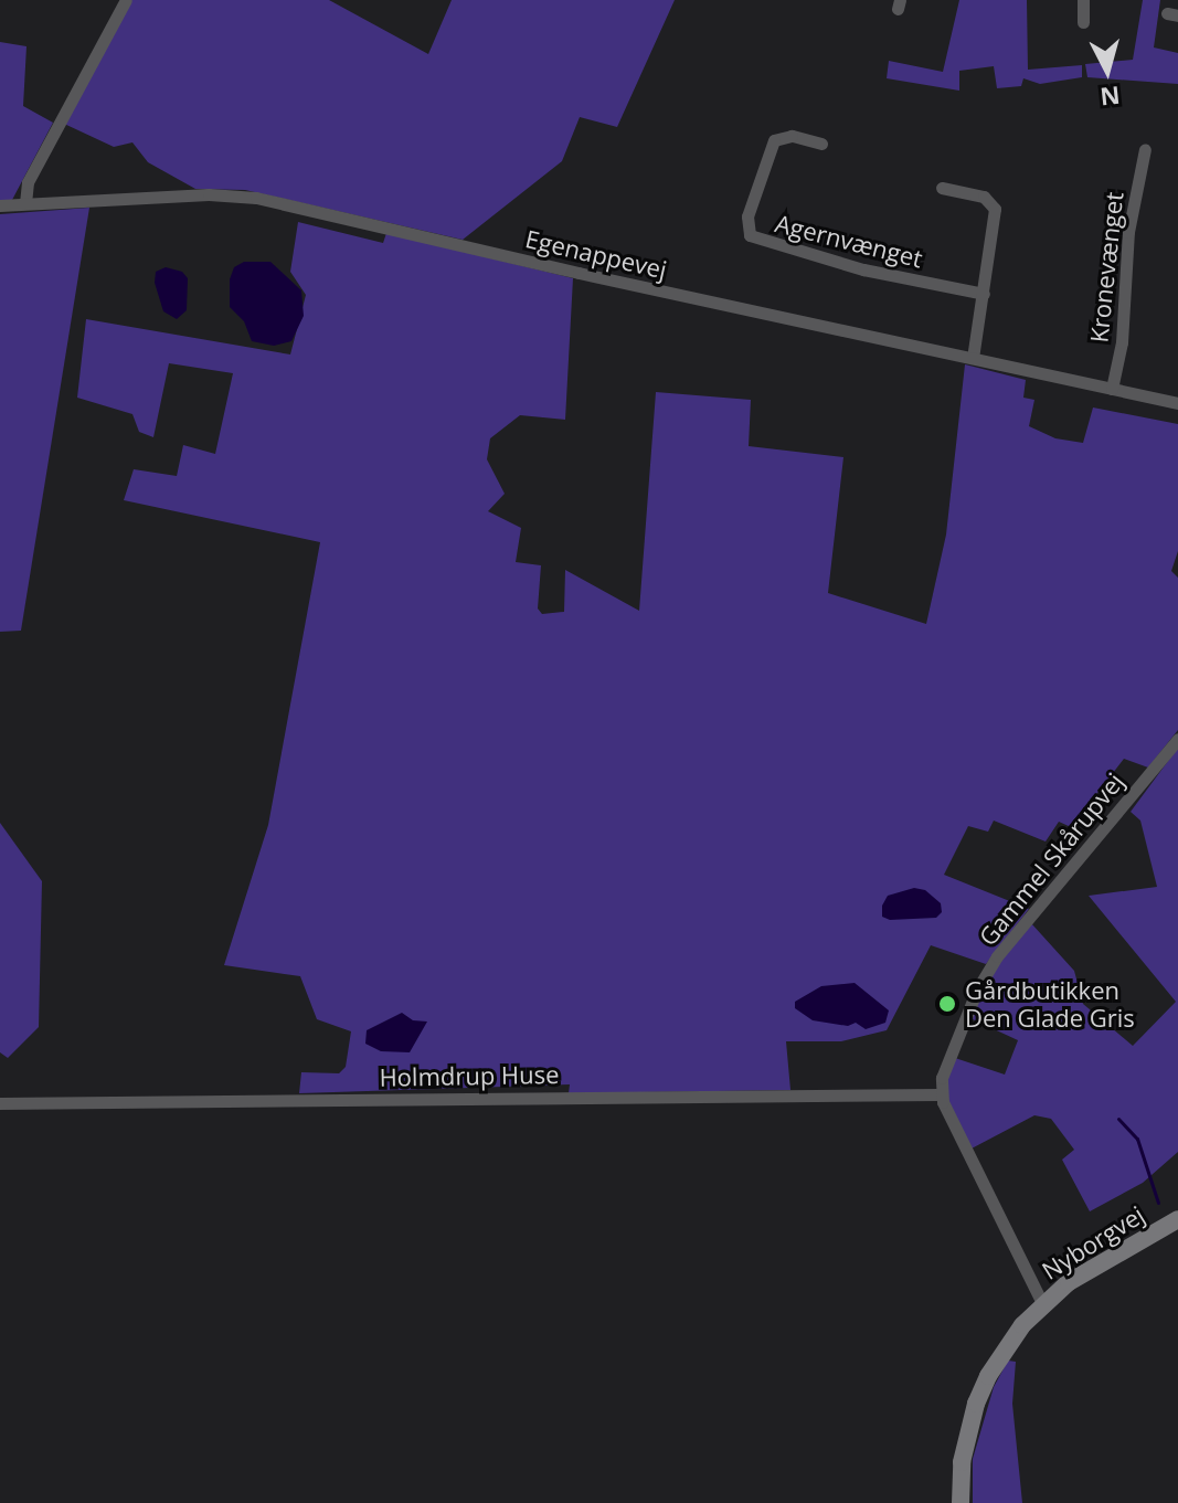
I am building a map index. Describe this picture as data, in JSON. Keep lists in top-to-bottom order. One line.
{"streets":{"street":["Agernvænget","Egenappevej","Kronevænget","Gammel Skårupvej","Holmdrup Huse","Nyborgvej"]},"crossings":[["Egenappevej","Kronevænget"],["Gammel Skårupvej","Holmdrup Huse"]],"places":["Gårdbutikken Den Glade Gris"],"north":"bottom"}
